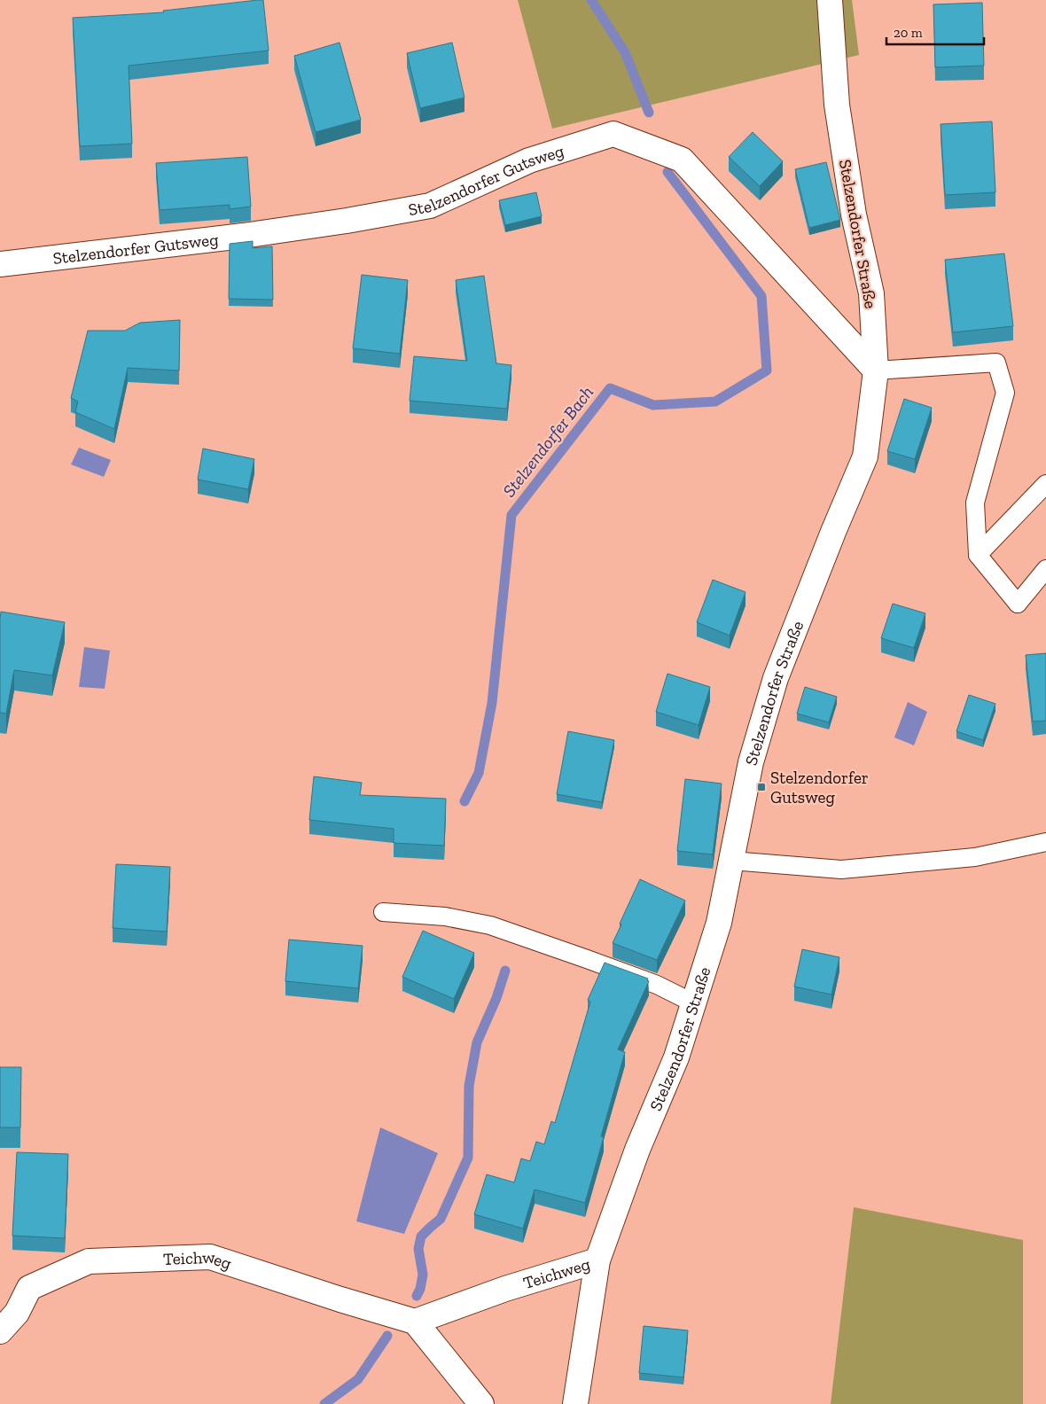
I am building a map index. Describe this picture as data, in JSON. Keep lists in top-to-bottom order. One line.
{"streets":{"street":["Stelzendorfer Gutsweg","Stelzendorfer Straße","Teichweg"]},"crossings":[["Stelzendorfer Gutsweg","Stelzendorfer Straße"],["Stelzendorfer Straße","Teichweg"]],"water":["Stelzendorfer Bach"],"places":{"transit":["Stelzendorfer Gutsweg"]},"scale_bar":"20 m"}
